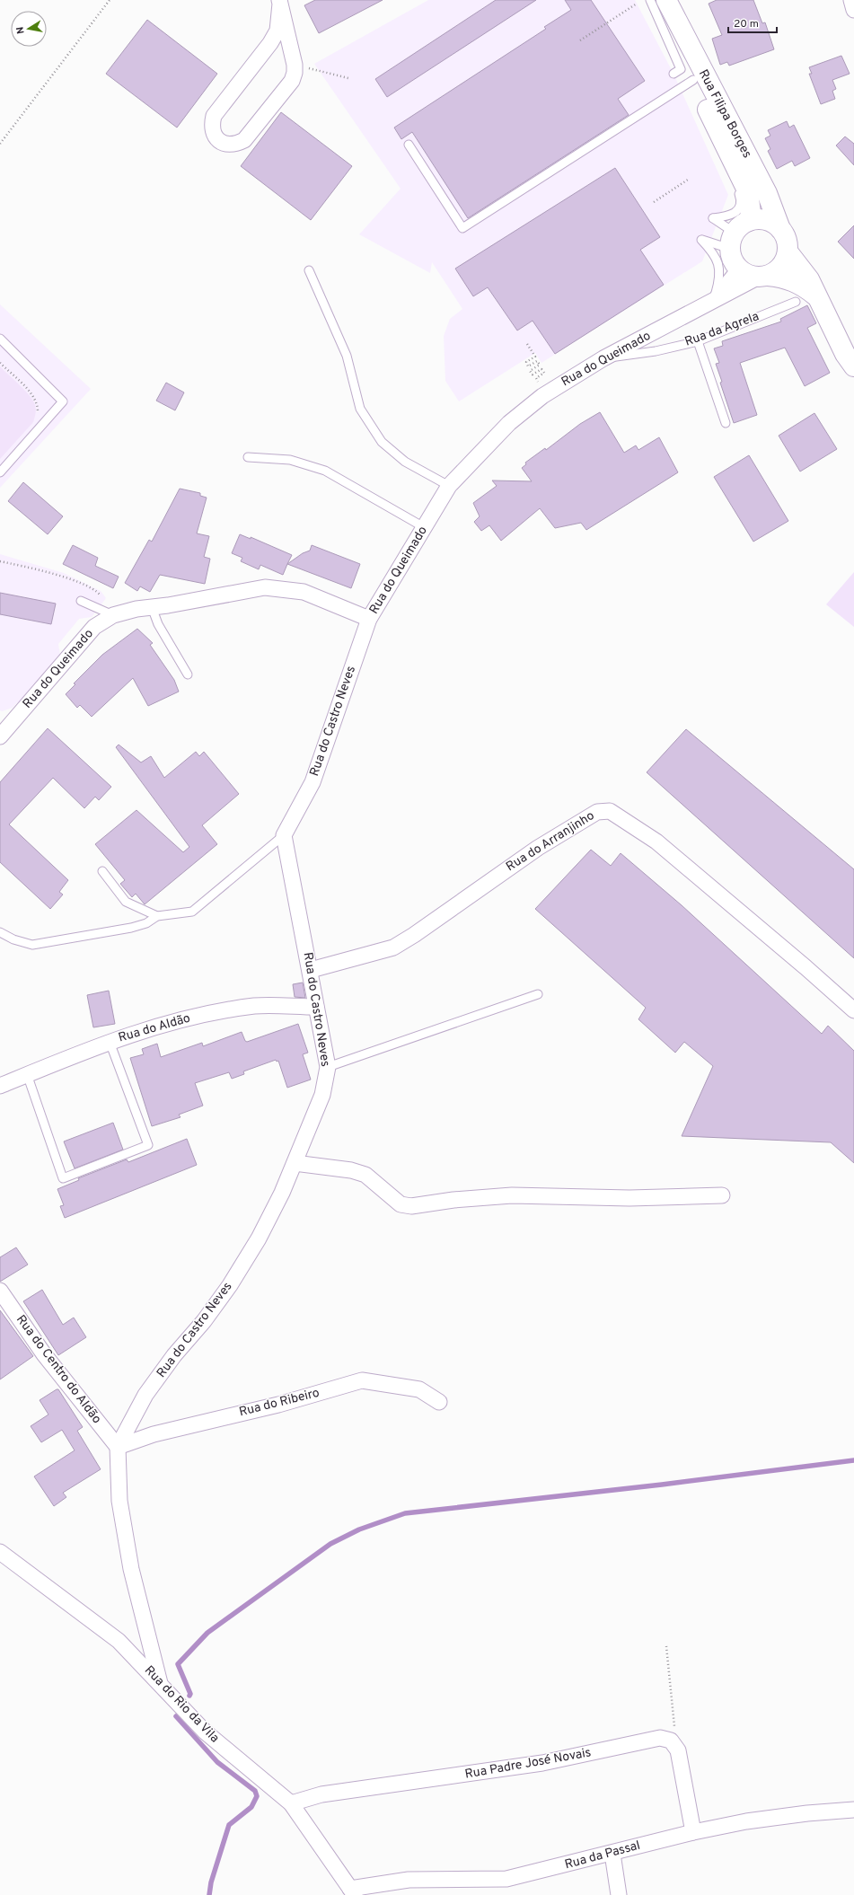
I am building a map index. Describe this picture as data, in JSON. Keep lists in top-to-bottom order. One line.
{"streets":{"main road":["Rua Filipa Borges"],"street":["Rua do Queimado","Rua do Castro Neves","Rua do Arranjinho","Rua do Aldão","Rua do Centro do Aldão","Rua do Ribeiro","Rua do Rio da Vila","Rua Padre José Novais","Rua da Passal"],"lane":["Rua da Agrela"]},"crossings":[["Rua Filipa Borges","Rua do Queimado"],["Rua da Agrela","Rua do Queimado"],["Rua do Queimado","Rua do Castro Neves"],["Rua do Castro Neves","Rua do Arranjinho"],["Rua do Castro Neves","Rua do Aldão"],["Rua do Castro Neves","Rua do Centro do Aldão"],["Rua do Castro Neves","Rua do Ribeiro"],["Rua do Centro do Aldão","Rua do Ribeiro"],["Rua do Rio da Vila","Rua Padre José Novais"],["Rua do Rio da Vila","Rua da Passal"]],"scale_bar":"20 m","north":"left"}
